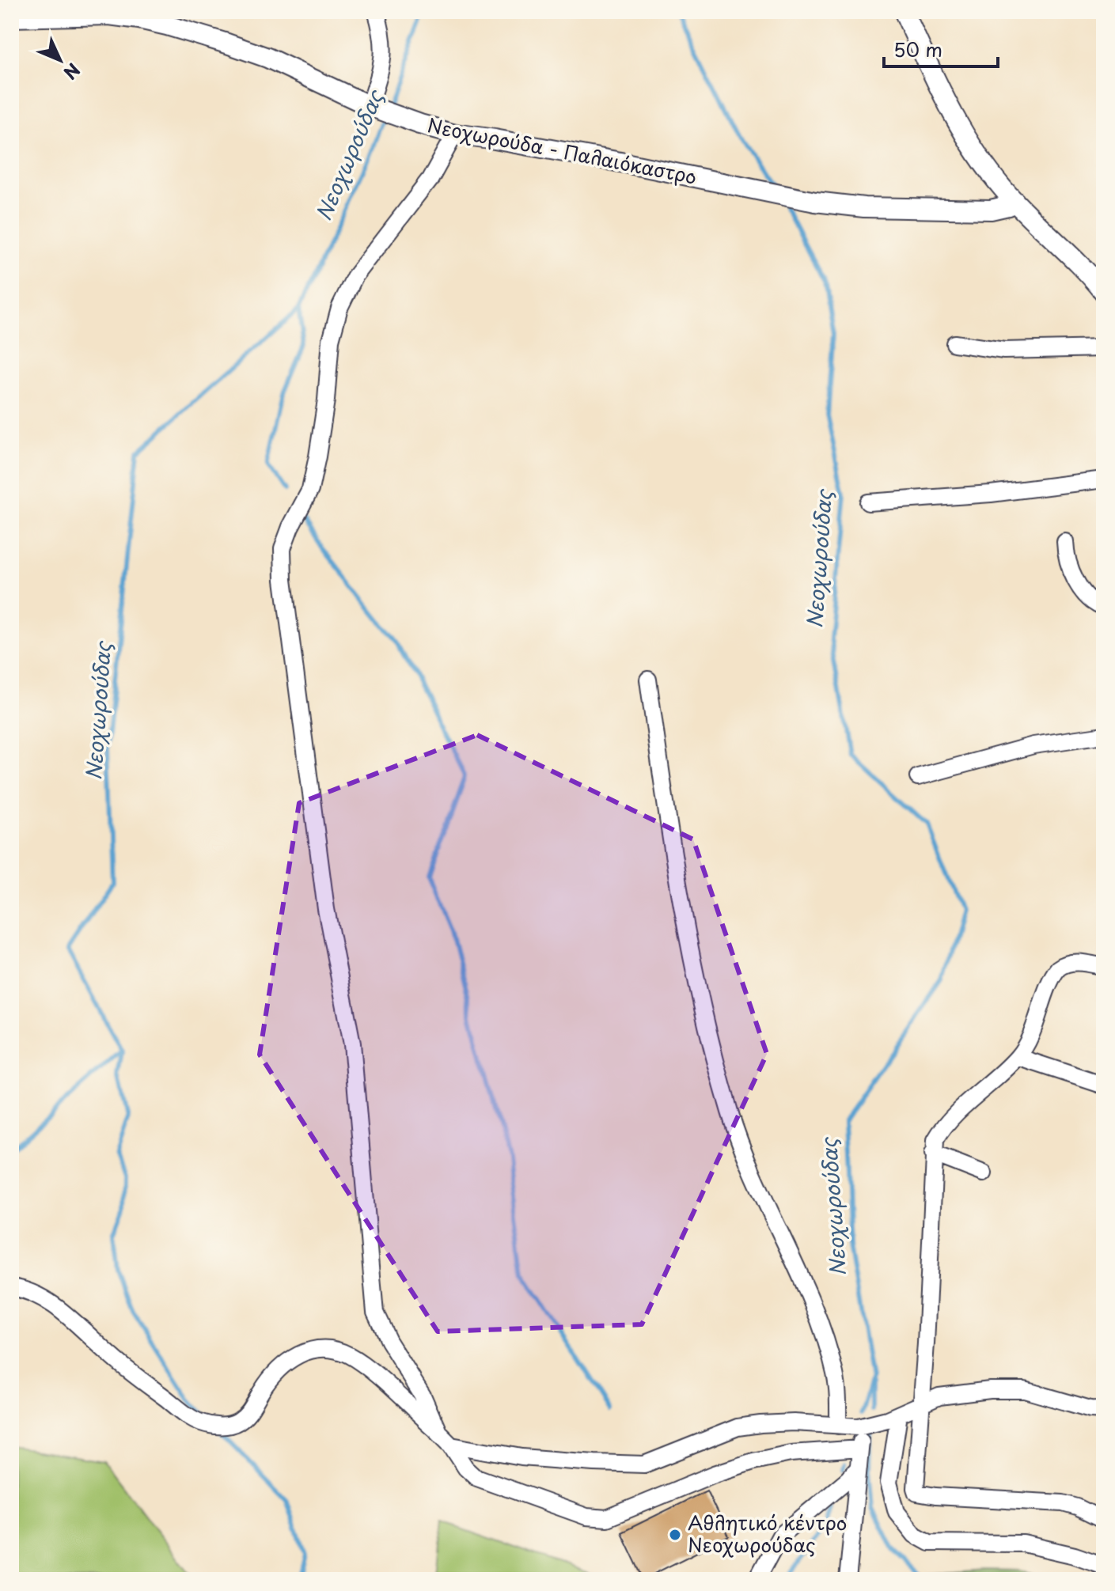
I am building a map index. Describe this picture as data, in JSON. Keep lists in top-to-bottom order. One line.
{"streets":{"street":["Νεοχωρούδα - Παλαιόκαστρο"]},"water":["Νεοχωρούδας"],"places":["Αθλητικό κέντρο Νεοχωρούδας"],"scale_bar":"50 m","north":"bottom right"}
